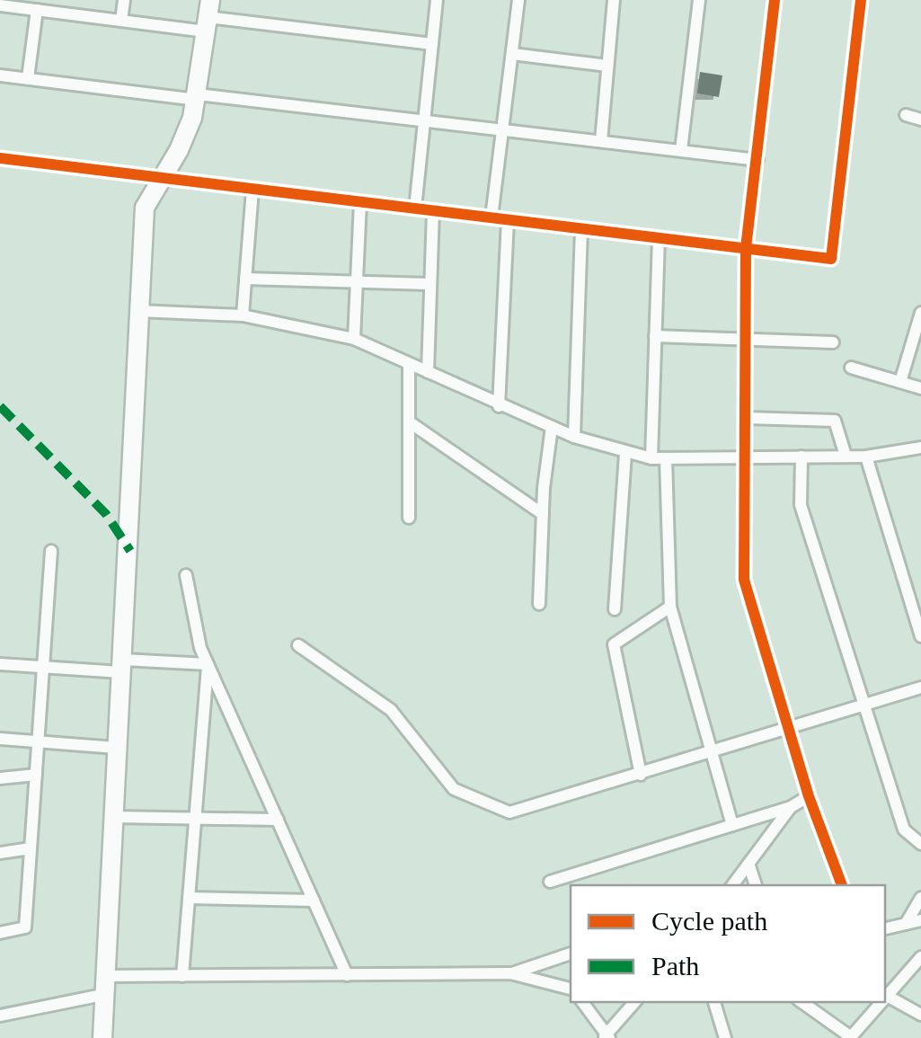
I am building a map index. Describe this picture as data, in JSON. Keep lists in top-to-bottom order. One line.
{"legend":["Cycle path","Path"]}
